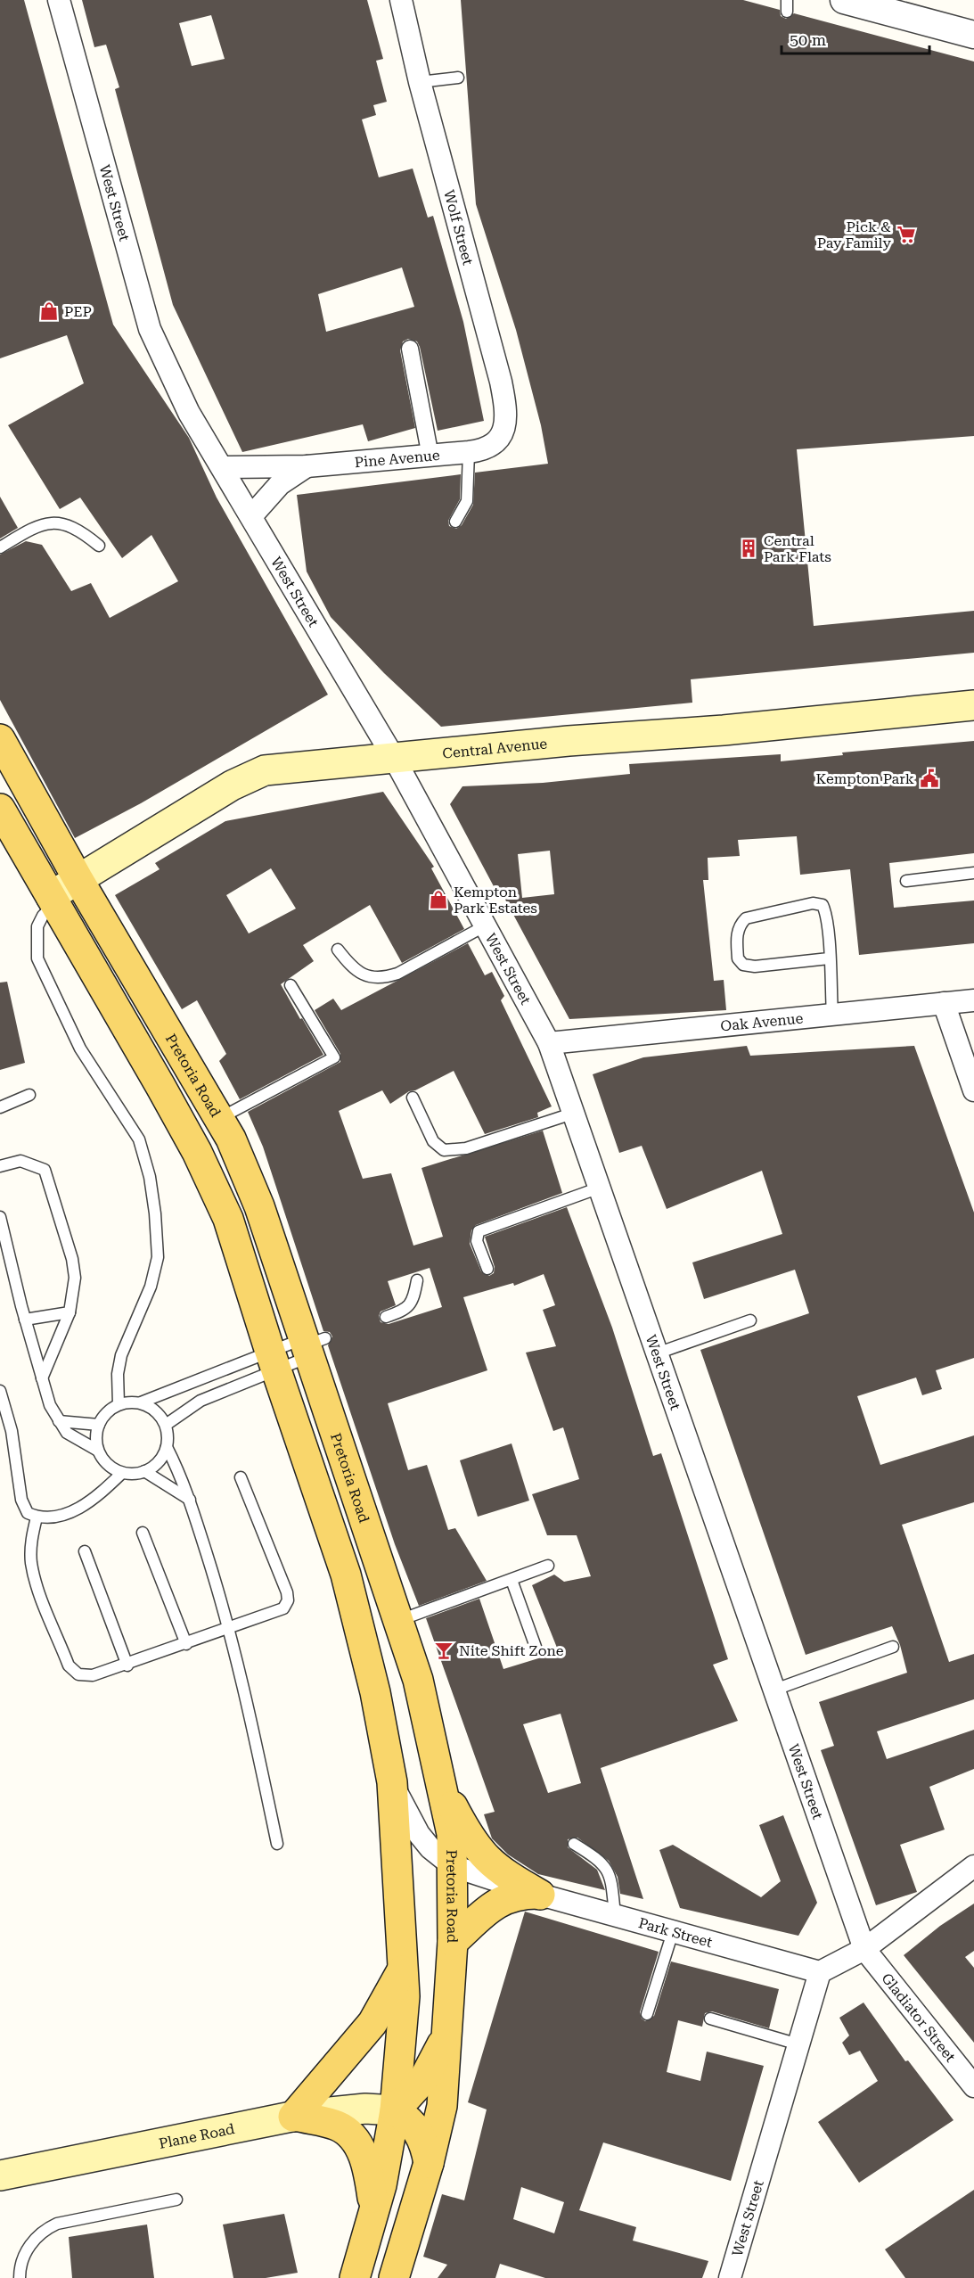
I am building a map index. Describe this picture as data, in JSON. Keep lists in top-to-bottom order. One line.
{"streets":{"main road":["Central Avenue","Pretoria Road","Plane Road"],"street":["West Street","Wolf Street","Pine Avenue","Oak Avenue","Park Street","Gladiator Street"]},"crossings":[["West Street","Pine Avenue"],["West Street","Central Avenue"],["West Street","Oak Avenue"],["West Street","Park Street"],["West Street","Gladiator Street"],["Wolf Street","Pine Avenue"],["Central Avenue","Pretoria Road"],["Pretoria Road","Park Street"]],"places":{"supermarket":["Pick & Pay Family"],"shop":["PEP","Kempton Park Estates"],"building":["Central Park Flats"],"public building":["Kempton Park"],"bar":["Nite Shift Zone"]},"scale_bar":"50 m"}
